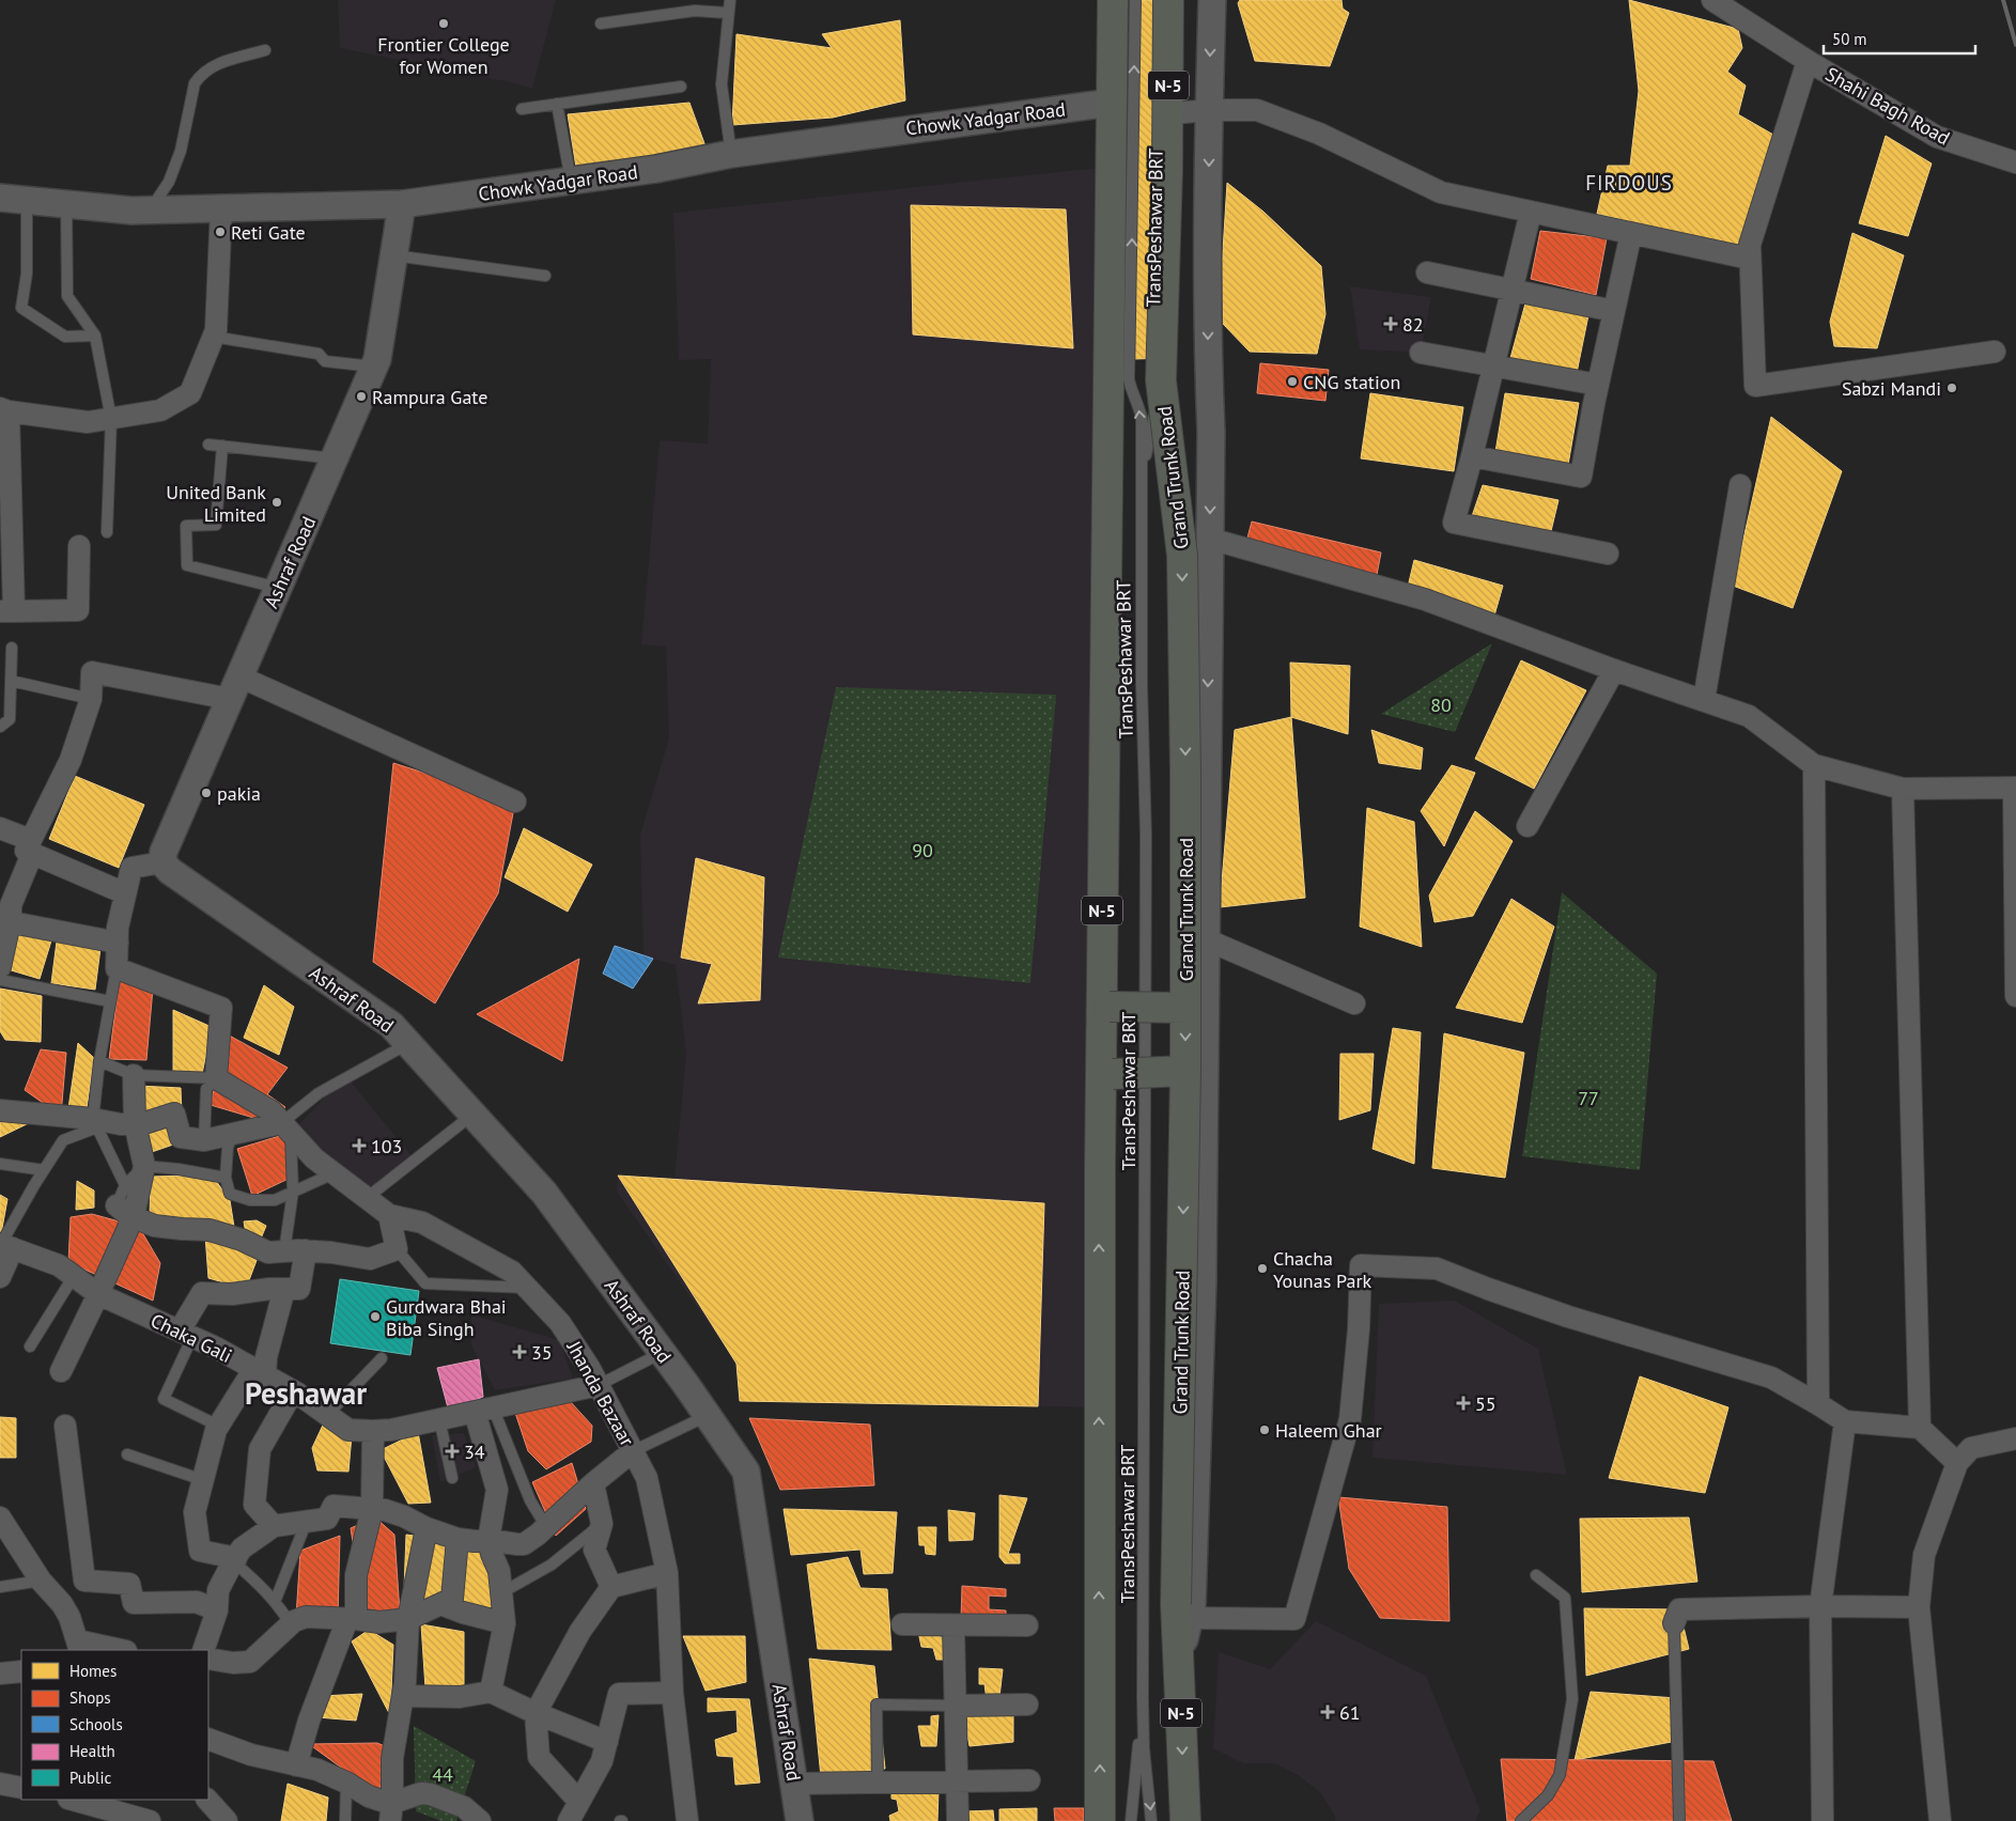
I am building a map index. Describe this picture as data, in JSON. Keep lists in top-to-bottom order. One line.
{"streets":{"highway":["N-5","Grand Trunk Road"],"street":["Shahi Bagh Road","Chowk Yadgar Road","Ashraf Road","Chaka Gali","Jhanda Bazaar"],"lane":["TransPeshawar BRT"]},"crossings":[["N-5","Chowk Yadgar Road"],["Chowk Yadgar Road","Ashraf Road"],["TransPeshawar BRT","Grand Trunk Road"],["Chaka Gali","Jhanda Bazaar"]],"districts":["FIRDOUS","Peshawar"],"parks":["80","90","77","44"],"places":{"other":["Frontier College for Women","Reti Gate","CNG station","Sabzi Mandi","Rampura Gate","United Bank Limited","pakia","Chacha Younas Park","Gurdwara Bhai Biba Singh","Haleem Ghar"],"health":["82","103","35","55","34","61"]},"legend":["Homes","Shops","Schools","Health","Public"],"scale_bar":"50 m"}
